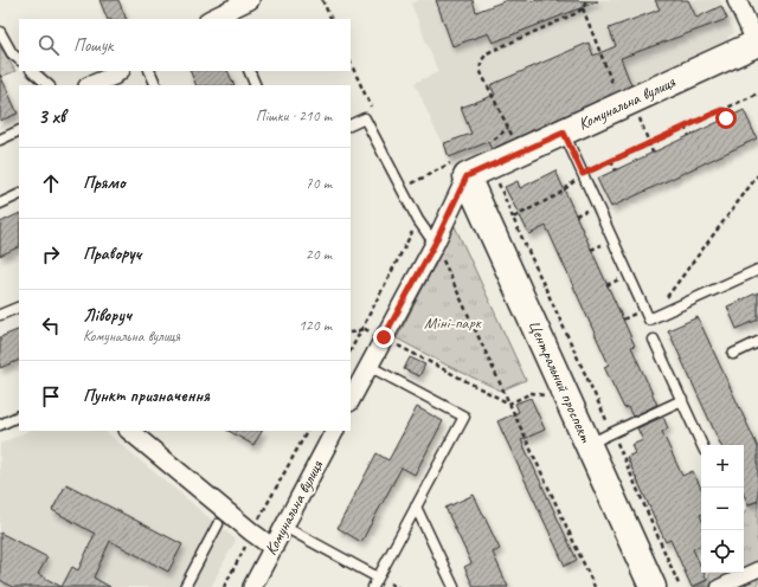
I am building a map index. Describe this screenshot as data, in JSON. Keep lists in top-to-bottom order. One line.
{"streets":{"main road":["Комунальна вулиця","Центральний проспект"]},"crossings":[["Комунальна вулиця","Центральний проспект"]],"parks":["Міні-парк"],"page":{"search":"Пошук","heading":["3 хв","Пішки · 210 m"],"list":[["Прямо","70 m"],["Праворуч","20 m"],["Ліворуч","Комунальна вулиця","120 m"],"Пункт призначення"],"map_buttons":["+","−"]}}
